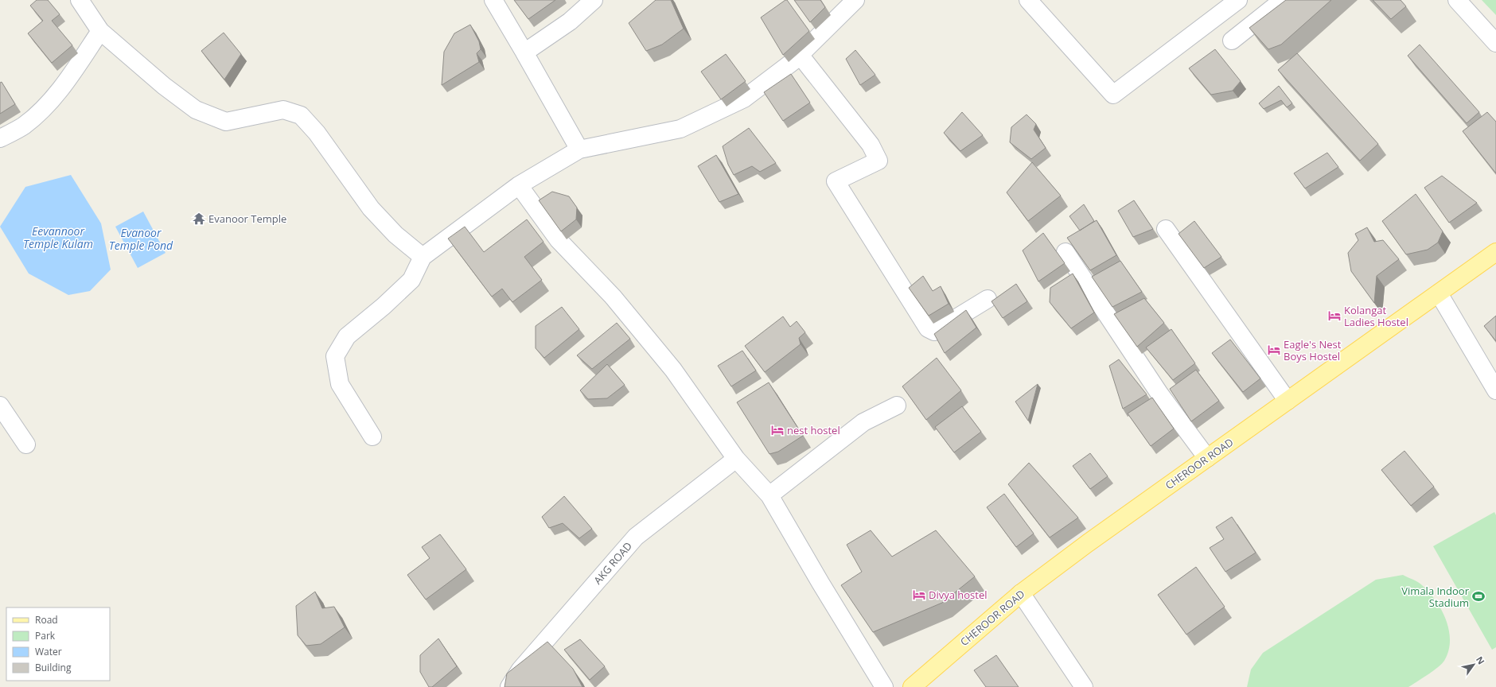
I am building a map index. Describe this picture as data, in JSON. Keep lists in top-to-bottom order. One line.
{"streets":{"main road":["CHEROOR ROAD"],"street":["AKG ROAD"]},"water":["Eevannoor Temple Kulam","Evanoor Temple Pond"],"places":{"temple":["Evanoor Temple"],"hotel":["Kolangat Ladies Hostel","Eagle's Nest Boys Hostel","nest hostel","Divya hostel"],"sports":["Vimala Indoor Stadium"]},"legend":["Road","Park","Water","Building"],"north":"top right"}
